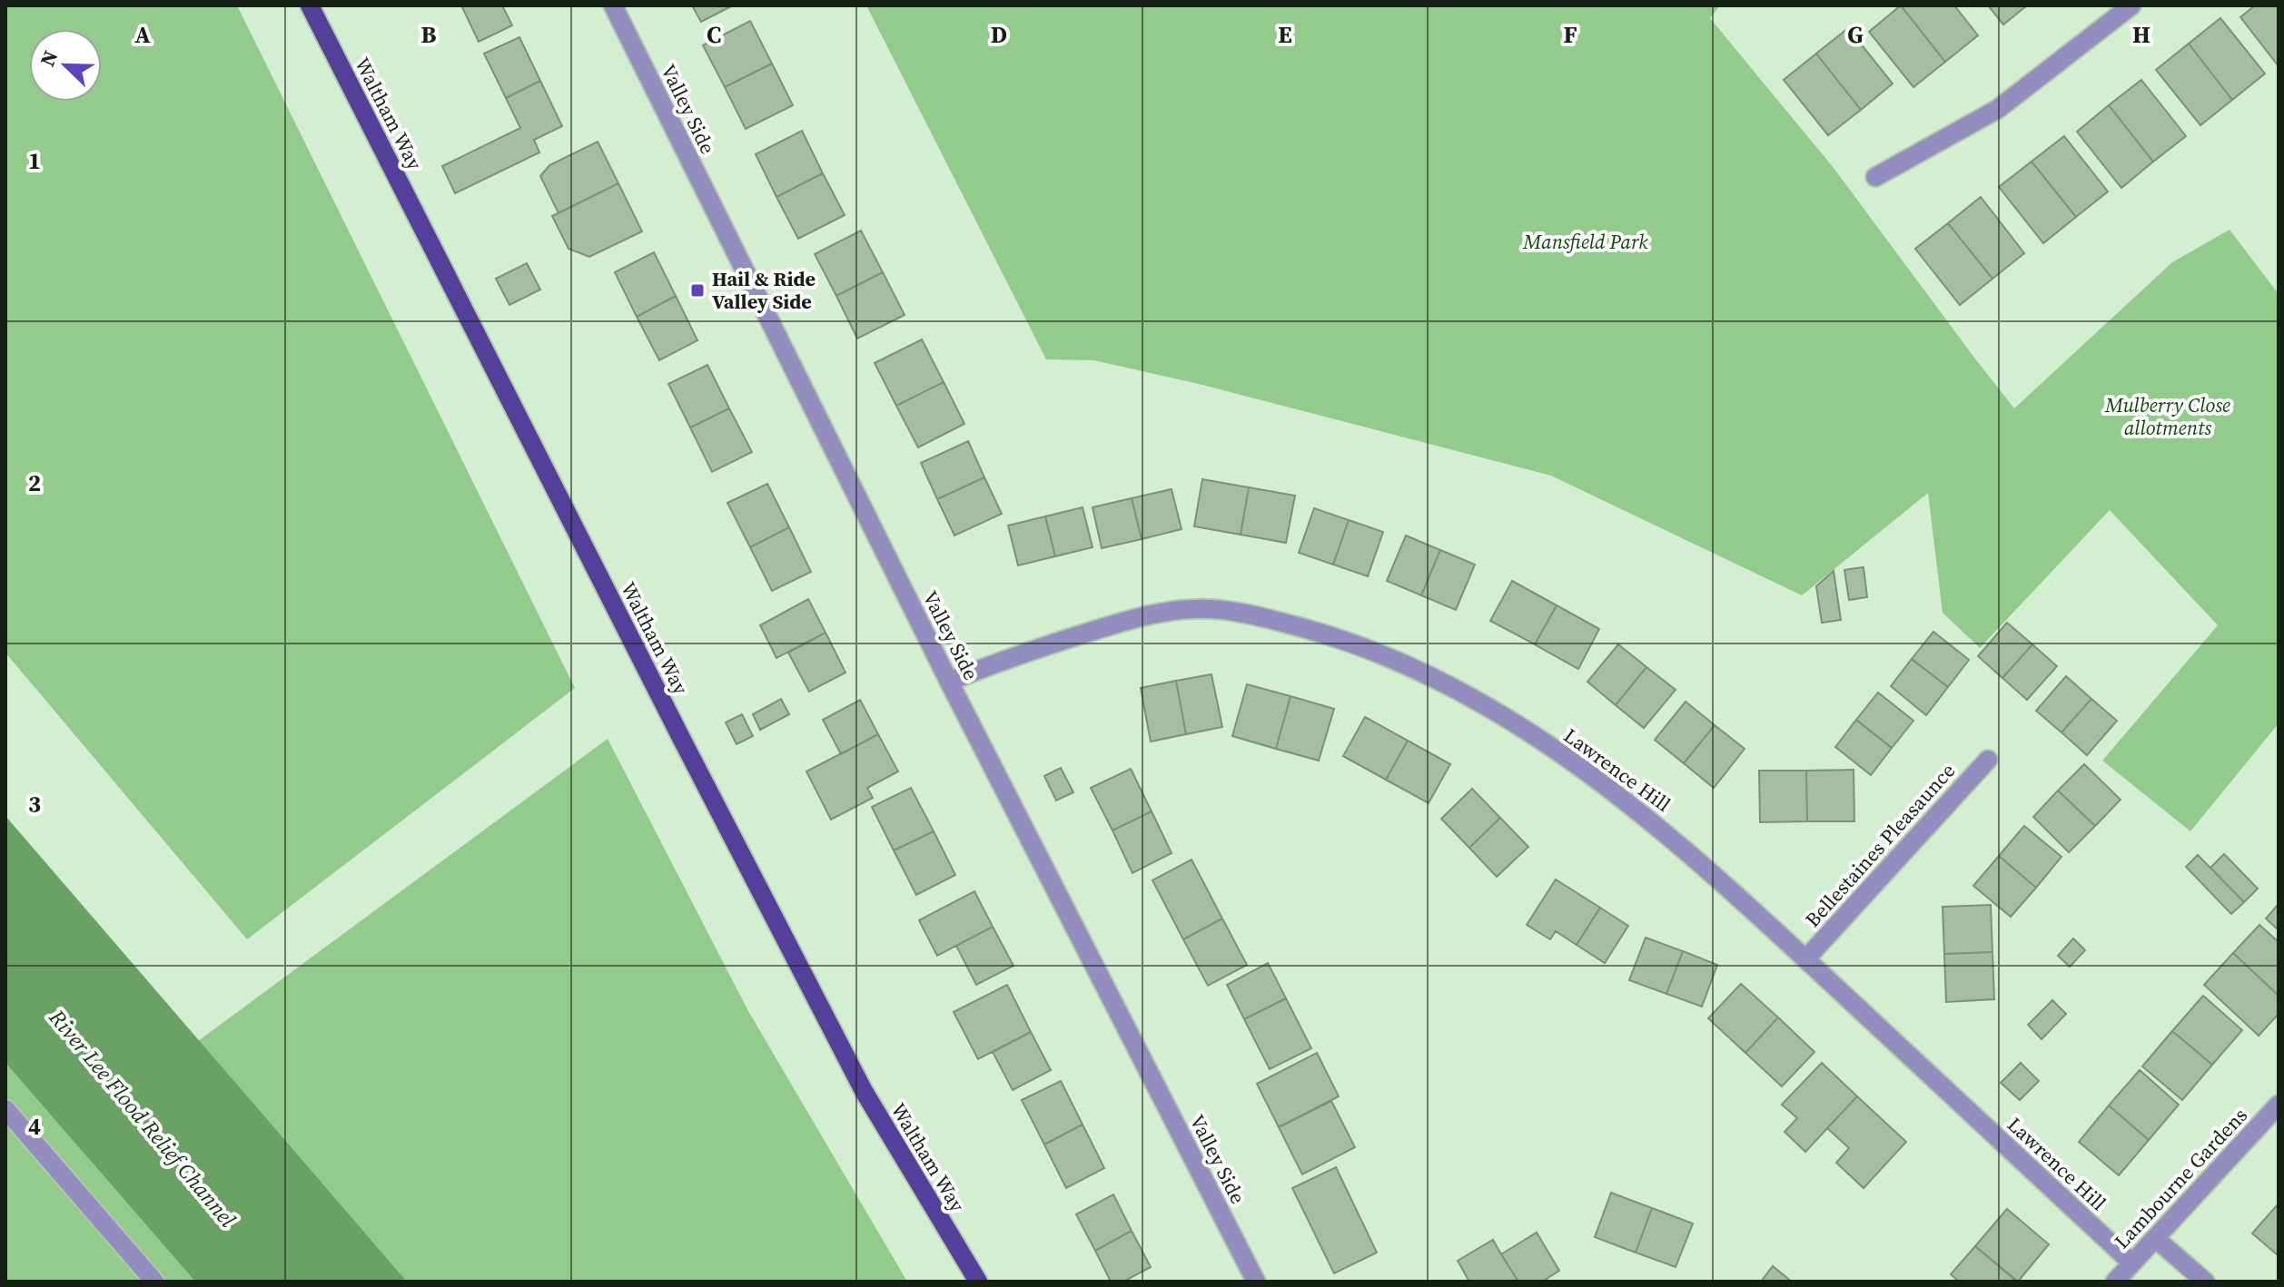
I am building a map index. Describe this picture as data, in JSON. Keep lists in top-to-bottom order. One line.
{"streets":{"main road":["Waltham Way"],"street":["Valley Side","Lawrence Hill","Bellestaines Pleasaunce","Lambourne Gardens"]},"crossings":[["Valley Side","Lawrence Hill"],["Lawrence Hill","Bellestaines Pleasaunce"],["Lawrence Hill","Lambourne Gardens"]],"water":["River Lee Flood Relief Channel"],"parks":["Mansfield Park","Mulberry Close allotments"],"places":{"transit":["Hail & Ride Valley Side"]},"north":"top left","grid":{"columns":["A","B","C","D","E","F","G","H"],"rows":["1","2","3","4"]}}
